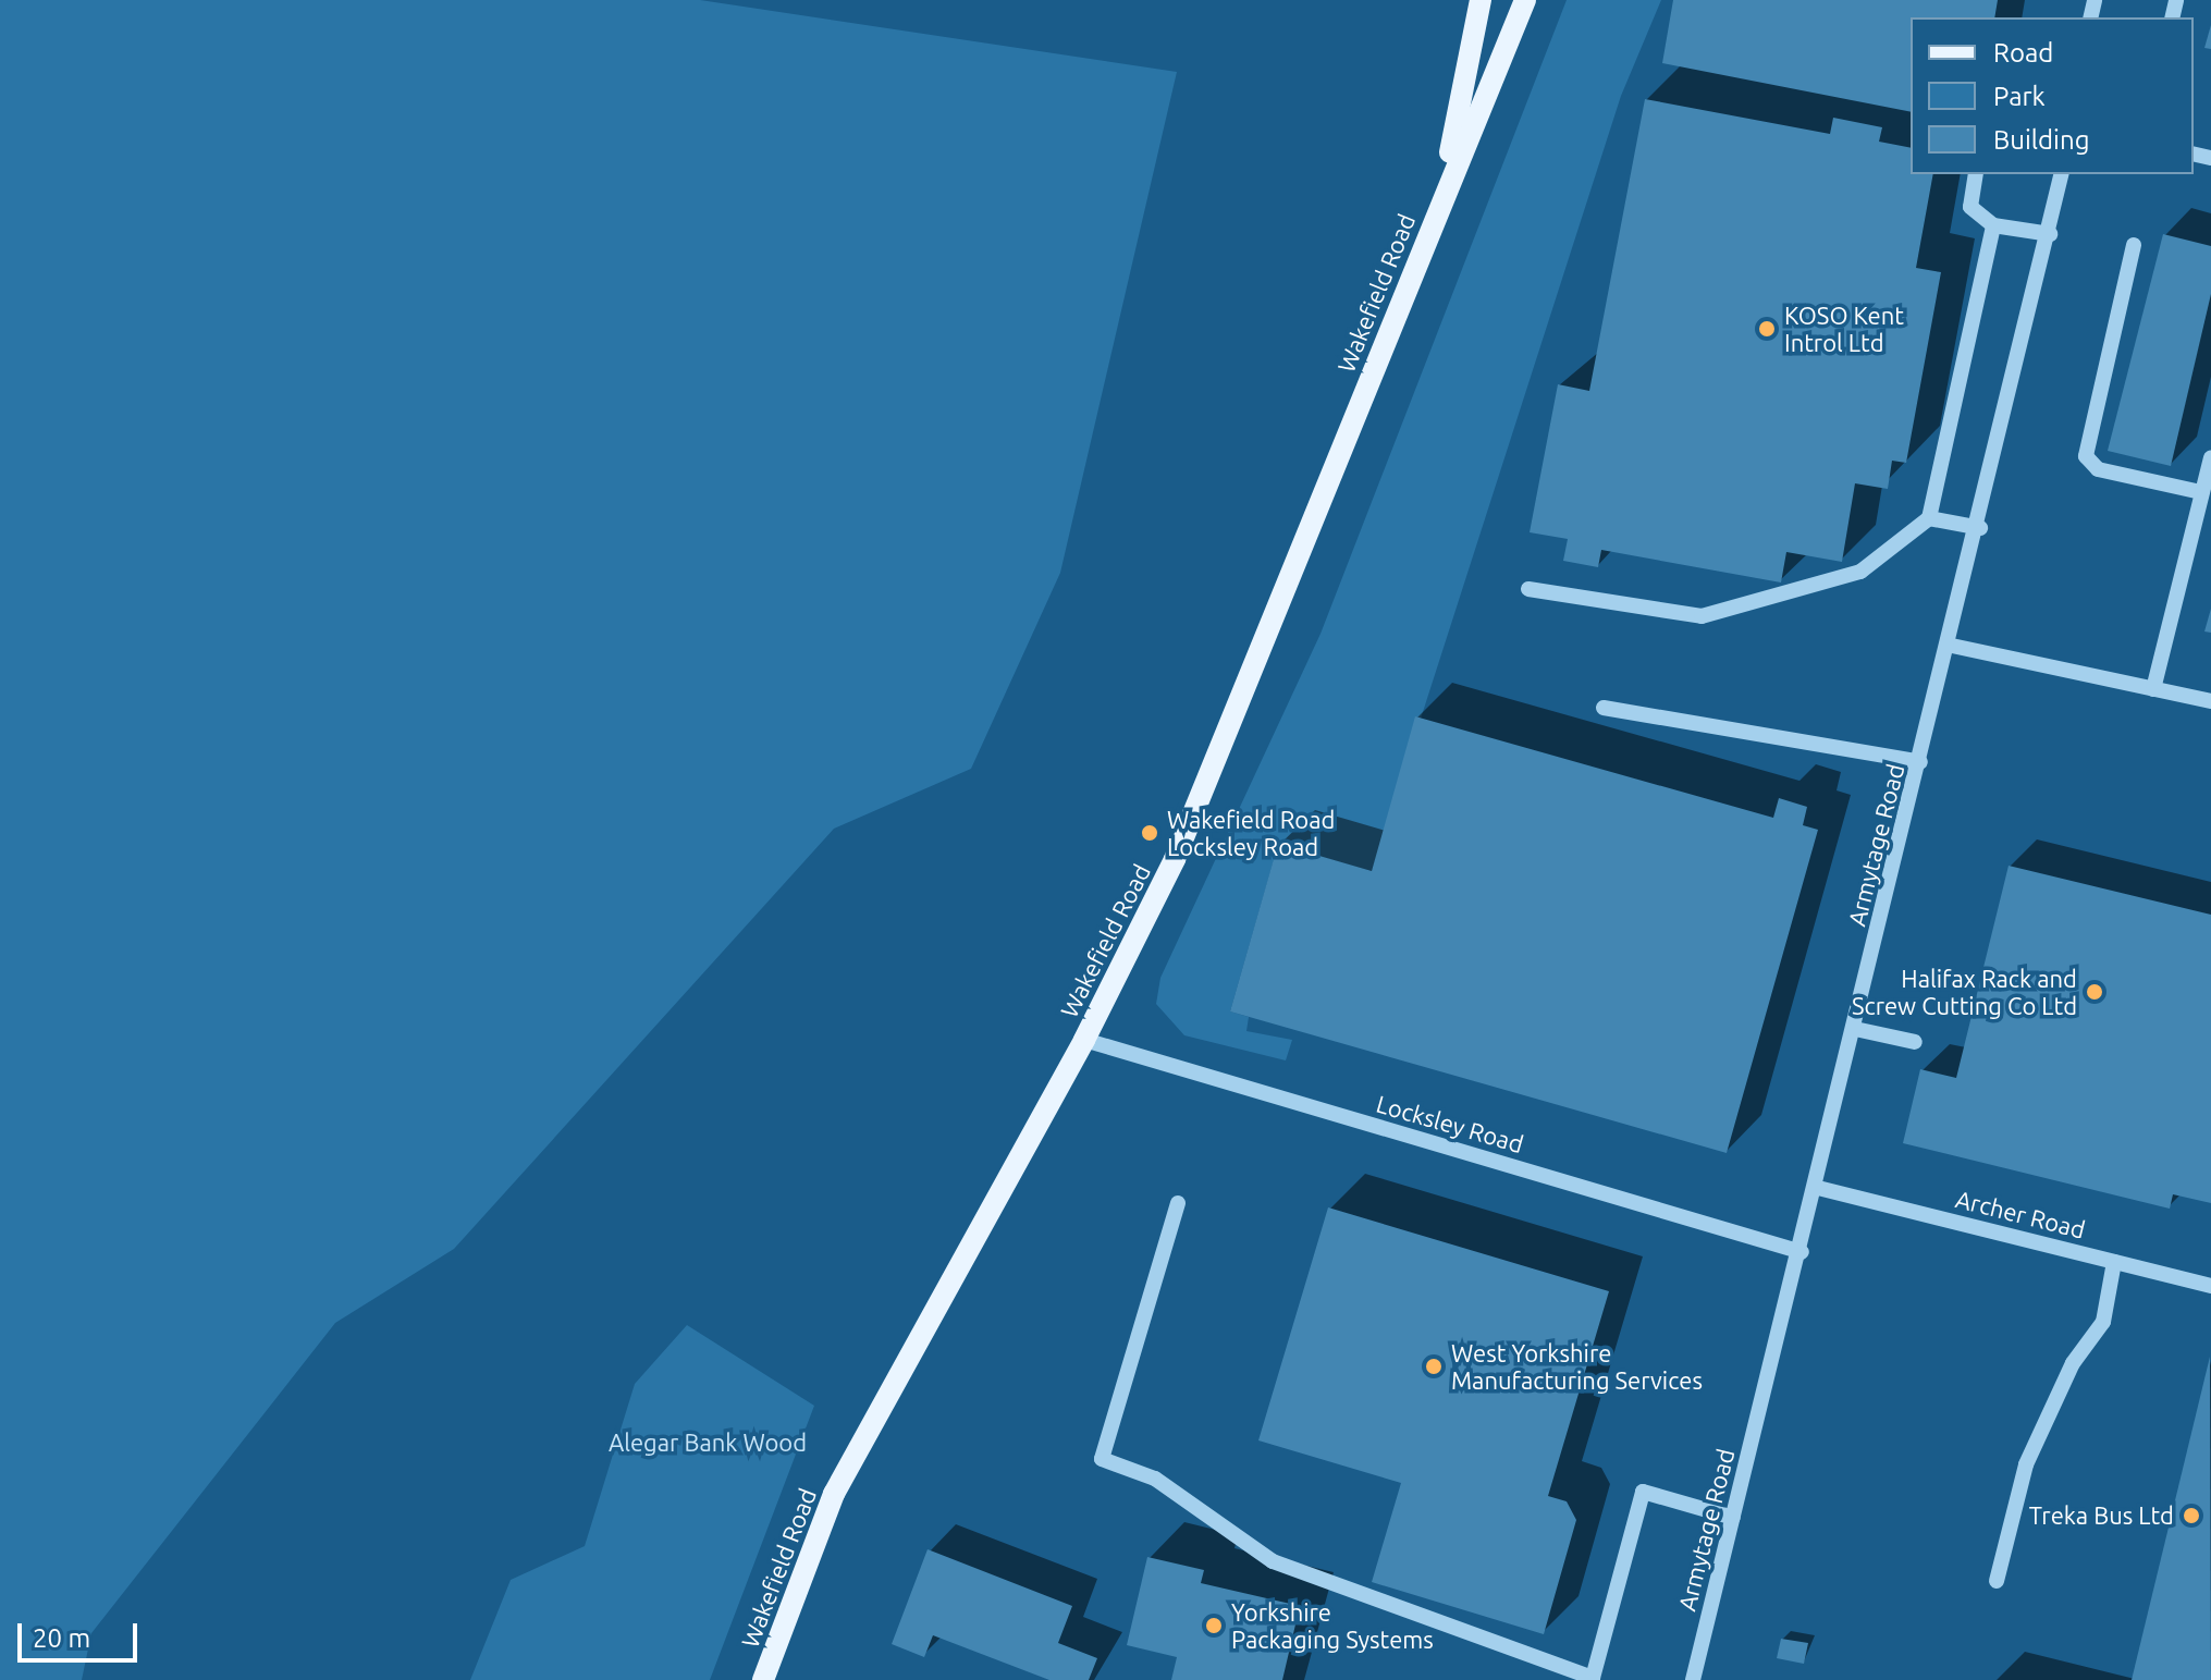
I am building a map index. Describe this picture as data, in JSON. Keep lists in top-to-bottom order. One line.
{"streets":{"main road":["Wakefield Road"],"street":["Armytage Road","Locksley Road","Archer Road"]},"crossings":[["Wakefield Road","Locksley Road"],["Armytage Road","Locksley Road"],["Armytage Road","Archer Road"]],"parks":["Alegar Bank Wood"],"places":["KOSO Kent Introl Ltd","Wakefield Road Locksley Road","Halifax Rack and Screw Cutting Co Ltd","West Yorkshire Manufacturing Services","Treka Bus Ltd","Yorkshire Packaging Systems"],"legend":["Road","Park","Building"],"scale_bar":"20 m"}
